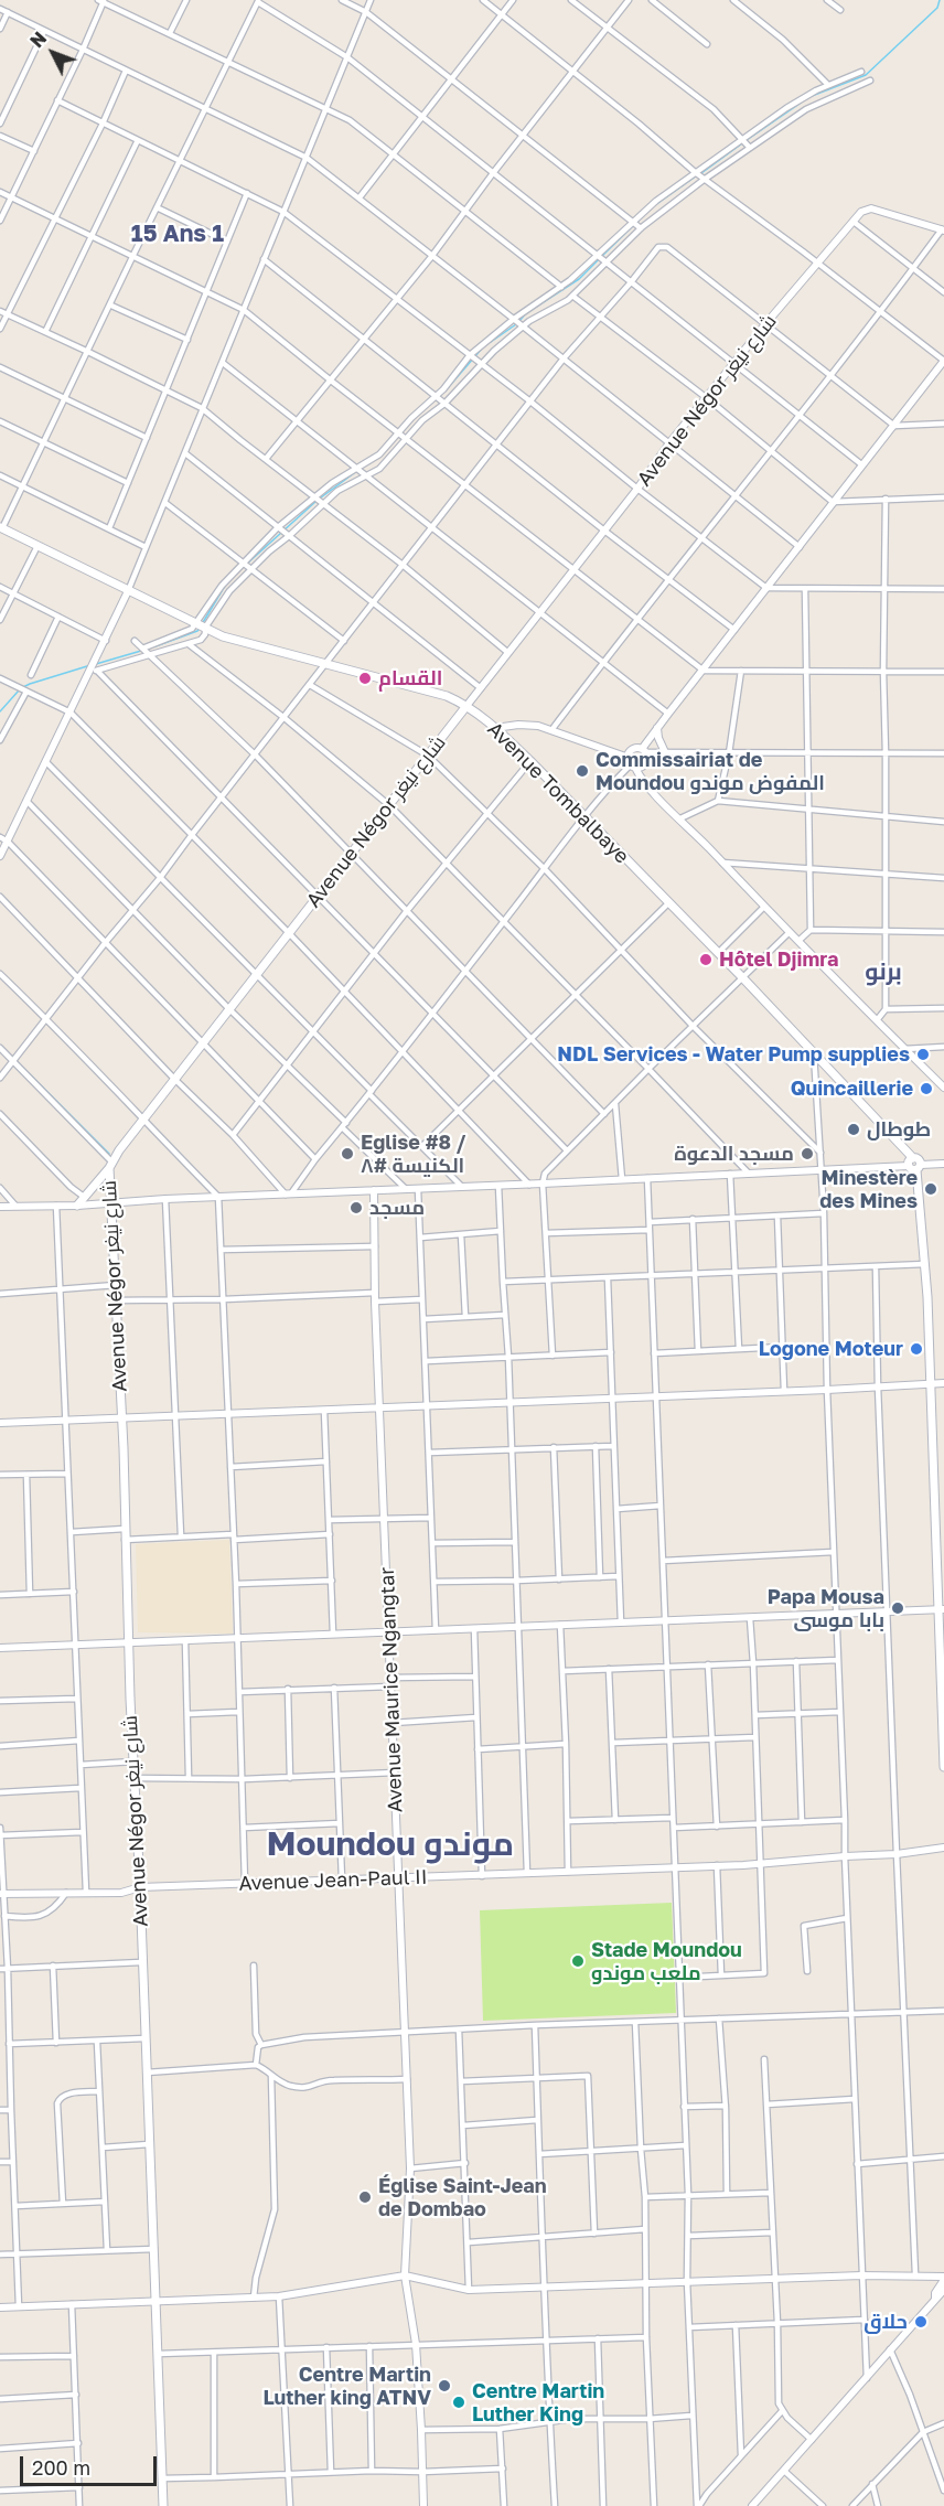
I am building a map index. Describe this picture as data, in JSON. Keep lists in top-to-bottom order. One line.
{"streets":{"main road":["Avenue Négor شارع نيغر","Avenue Tombalbaye"],"street":["Avenue Maurice Ngangtar","Avenue Jean-Paul II"]},"crossings":[["Avenue Négor شارع نيغر","Avenue Tombalbaye"],["Avenue Négor شارع نيغر","Avenue Jean-Paul II"],["Avenue Maurice Ngangtar","Avenue Jean-Paul II"]],"districts":["15 Ans 1","برنو","Moundou موندو"],"places":["القسام","Commissairiat de Moundou المفوض موندو","Hôtel Djimra","NDL Services - Water Pump supplies","Quincaillerie","طوطال","Eglise #8 / الكنيسة #٨","مسجد الدعوة","Minestère des Mines","مسجد","Logone Moteur","Papa Mousa بابا موسى","Stade Moundou ملعب موندو","Église Saint-Jean de Dombao","حلاق","Centre Martin Luther king ATNV","Centre Martin Luther King"],"scale_bar":"200 m","north":"top left"}
